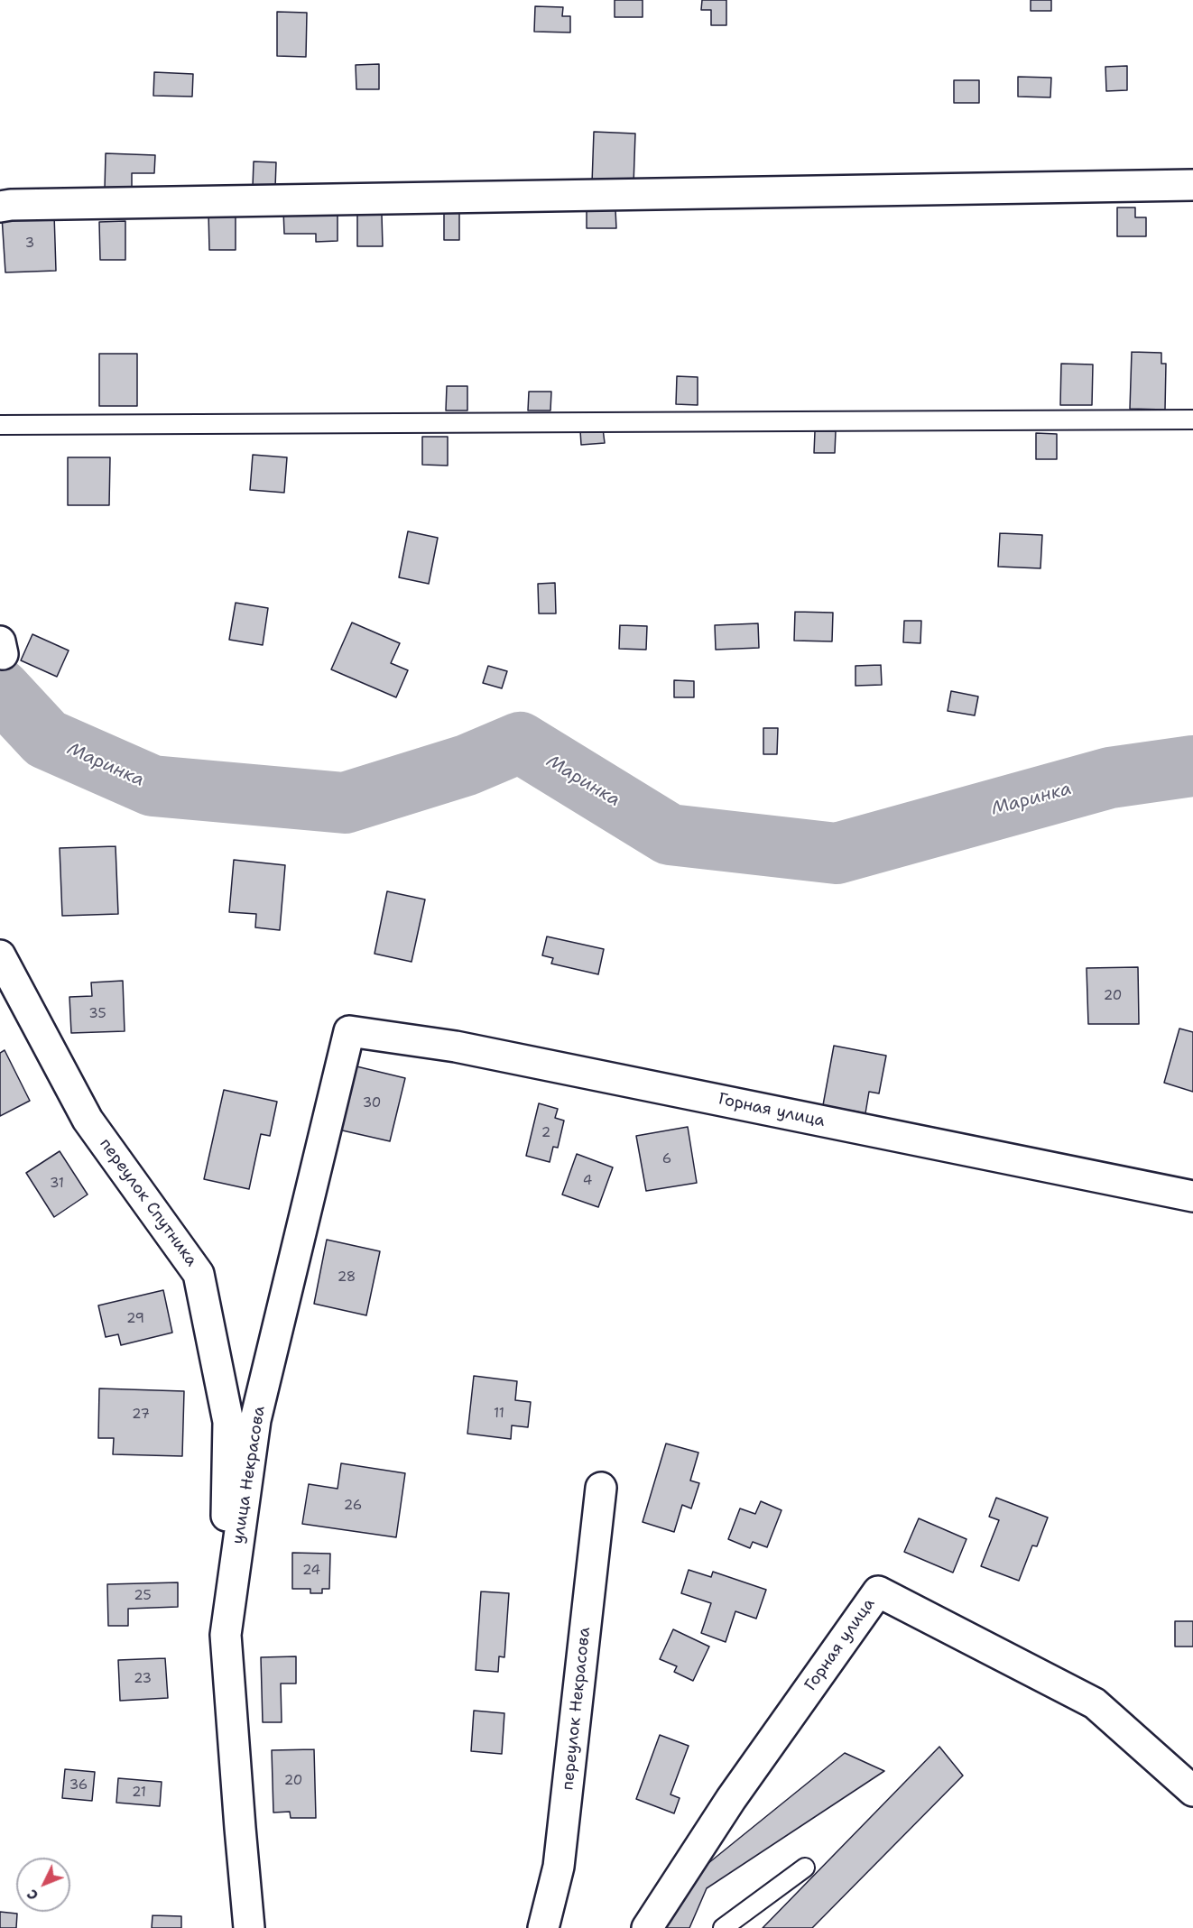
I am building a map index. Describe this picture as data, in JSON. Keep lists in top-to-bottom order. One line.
{"streets":{"street":["Горная улица","переулок Спутника","улица Некрасова","переулок Некрасова"]},"crossings":[["Горная улица","улица Некрасова"],["переулок Спутника","улица Некрасова"]],"water":["Маринка"],"house_numbers":["3","20","35","30","2","6","4","31","28","29","11","27","26","24","25","23","20","36","21"],"north":"bottom left"}
